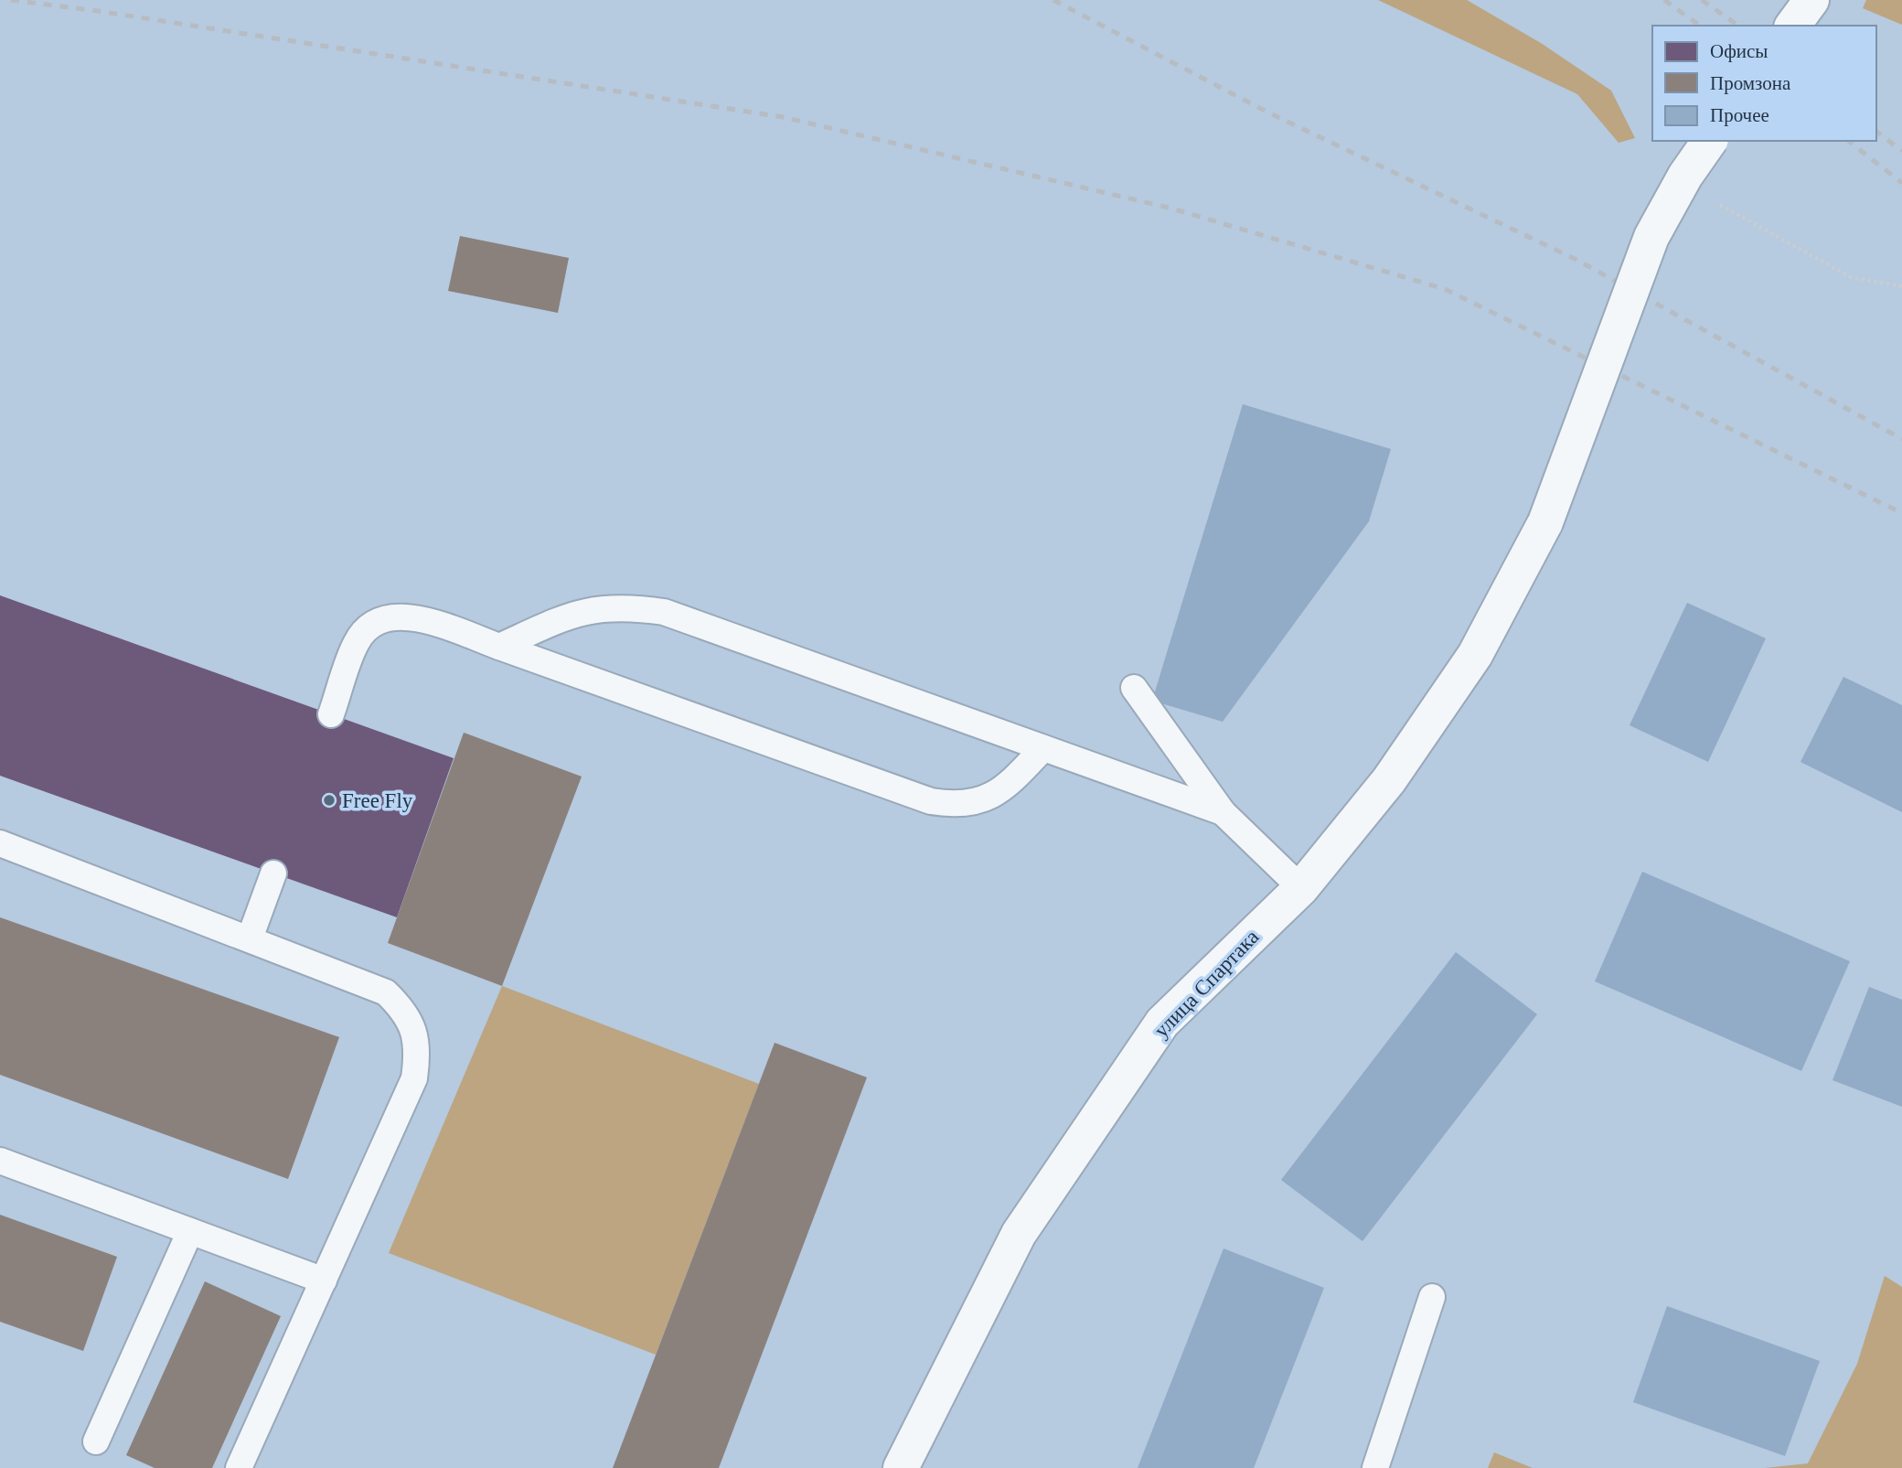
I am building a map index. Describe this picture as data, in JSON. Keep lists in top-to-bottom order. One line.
{"streets":{"street":["улица Спартака"]},"places":["Free Fly"],"legend":["Офисы","Промзона","Прочее"]}
